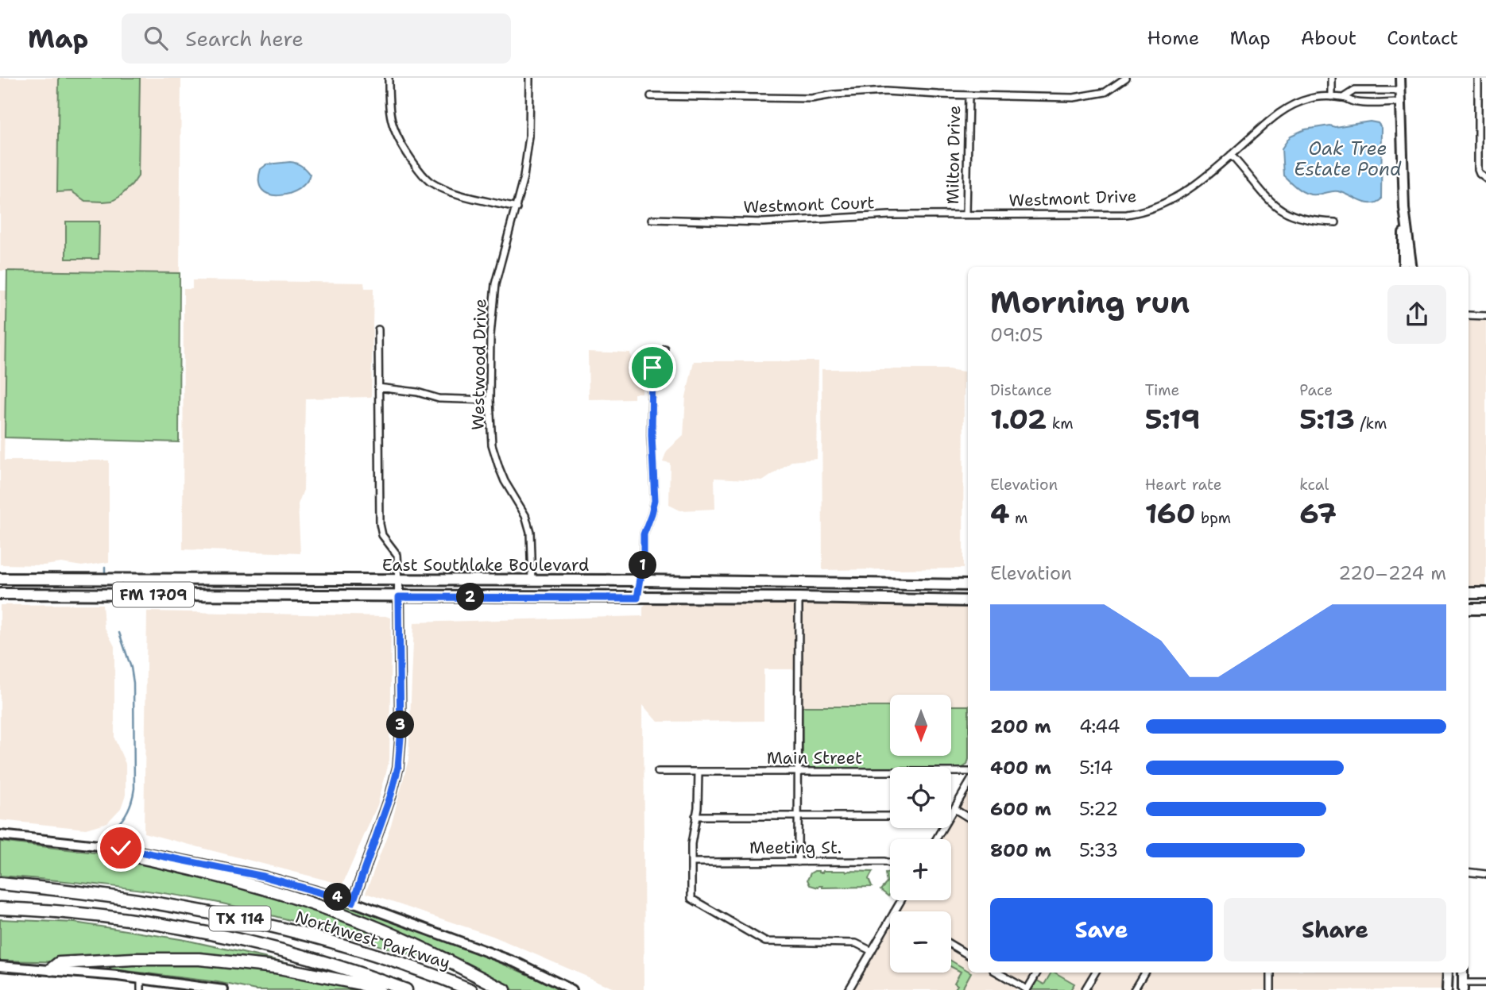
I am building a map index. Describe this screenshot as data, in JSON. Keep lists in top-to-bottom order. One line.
{"streets":{"highway":["TX 114","Northwest Parkway"],"main road":["East Southlake Boulevard","FM 1709"],"street":["Milton Drive","Westmont Drive","Westmont Court","Westwood Drive","Main Street","Meeting St."]},"crossings":[["Milton Drive","Westmont Drive"],["Milton Drive","Westmont Court"],["Westmont Drive","Westmont Court"],["Westwood Drive","East Southlake Boulevard"]],"water":["Oak Tree Estate Pond"],"north":"bottom","page":{"header":"Map","search":"Search here","nav":["Home","Map","About","Contact"],"heading":["Morning run","09:05"],"stats":[["Distance","1.02 km"],["Time","5:19"],["Pace","5:13 /km"],["Elevation","4 m"],["Heart rate","160 bpm"],["kcal","67"]],"chart":["Elevation","220–224 m"],"pins":["1","2","3","4"],"map_buttons":["+","−"],"list":[{"name":"200 m","note":"4:44"},{"name":"400 m","note":"5:14"},{"name":"600 m","note":"5:22"},{"name":"800 m","note":"5:33"}],"buttons":["Save","Share"]}}
